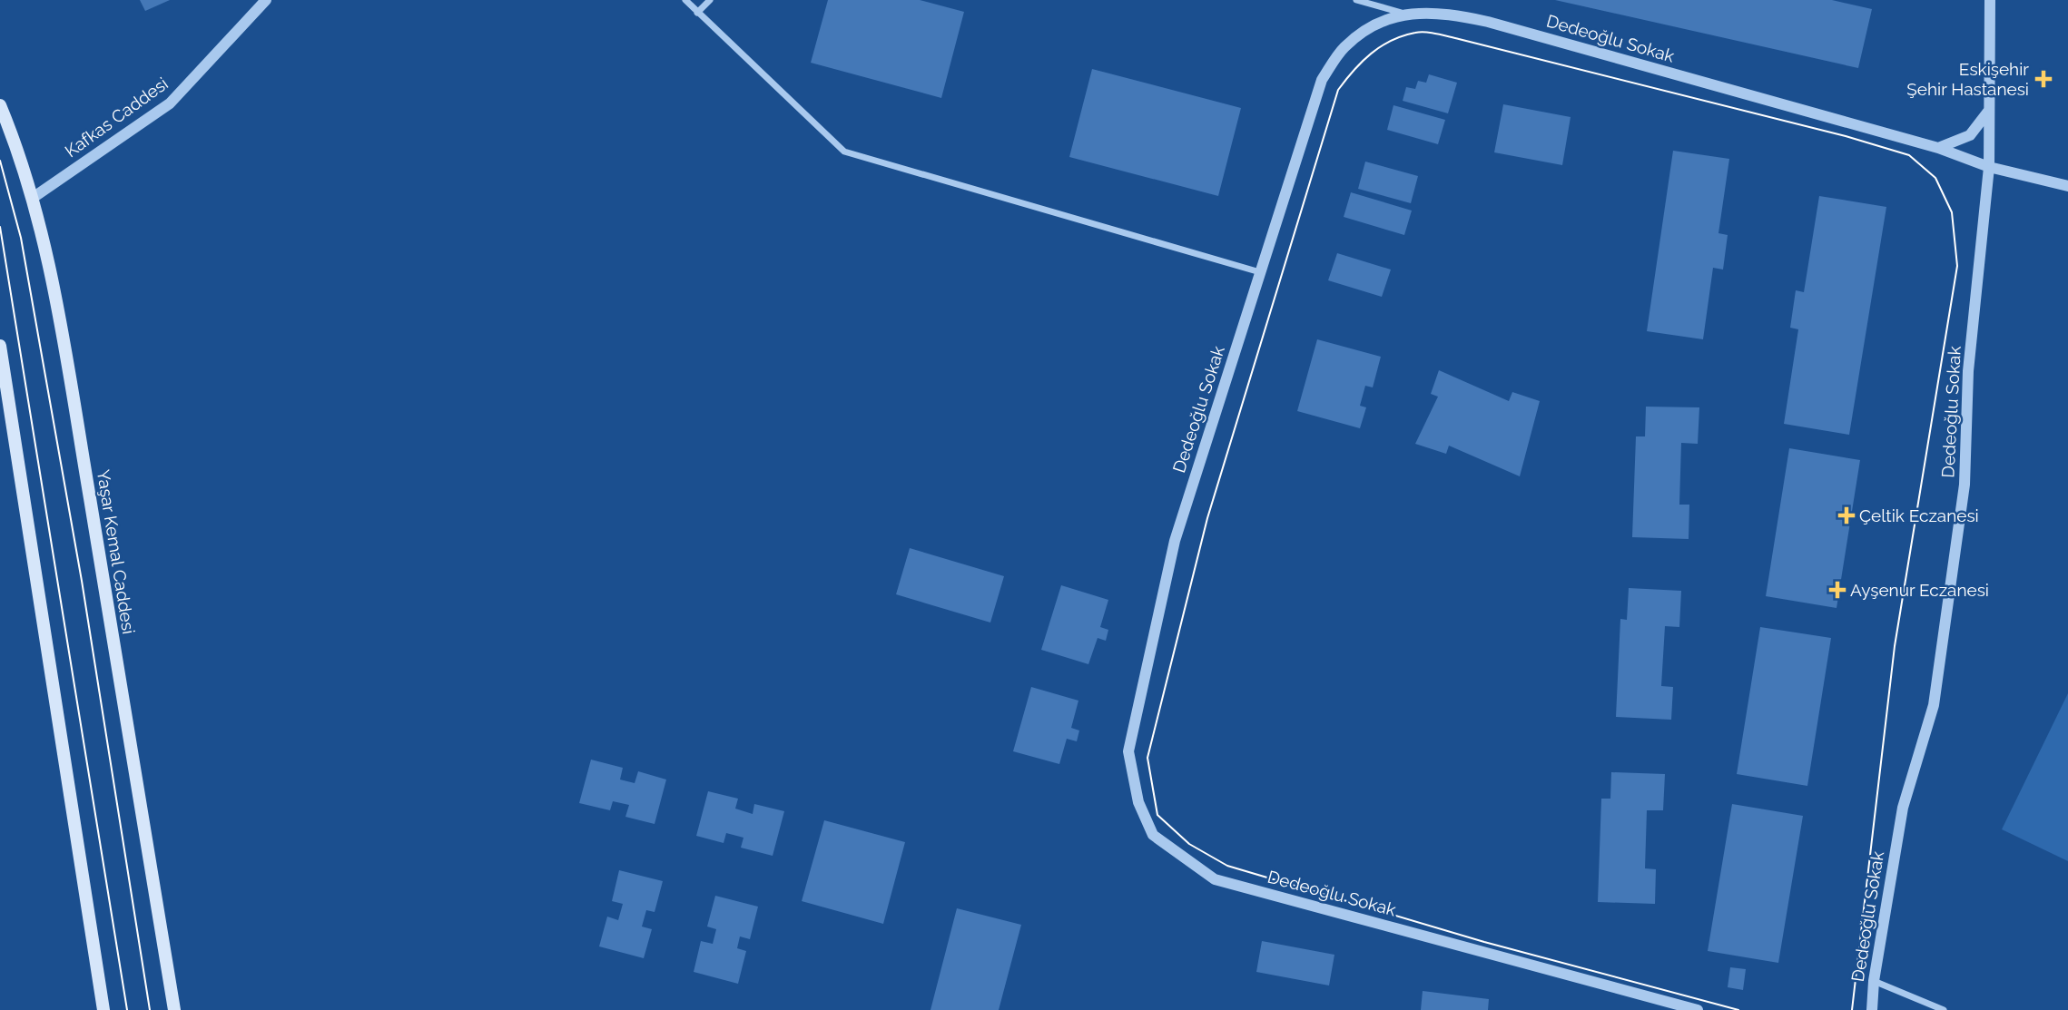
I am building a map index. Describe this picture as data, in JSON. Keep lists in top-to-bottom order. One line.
{"streets":{"main road":["Yaşar Kemal Caddesi"],"street":["Dedeoğlu Sokak","Kafkas Caddesi"]},"crossings":[["Kafkas Caddesi","Yaşar Kemal Caddesi"]],"places":{"health":["Eskişehir Şehir Hastanesi","Çeltik Eczanesi","Ayşenur Eczanesi"]}}
